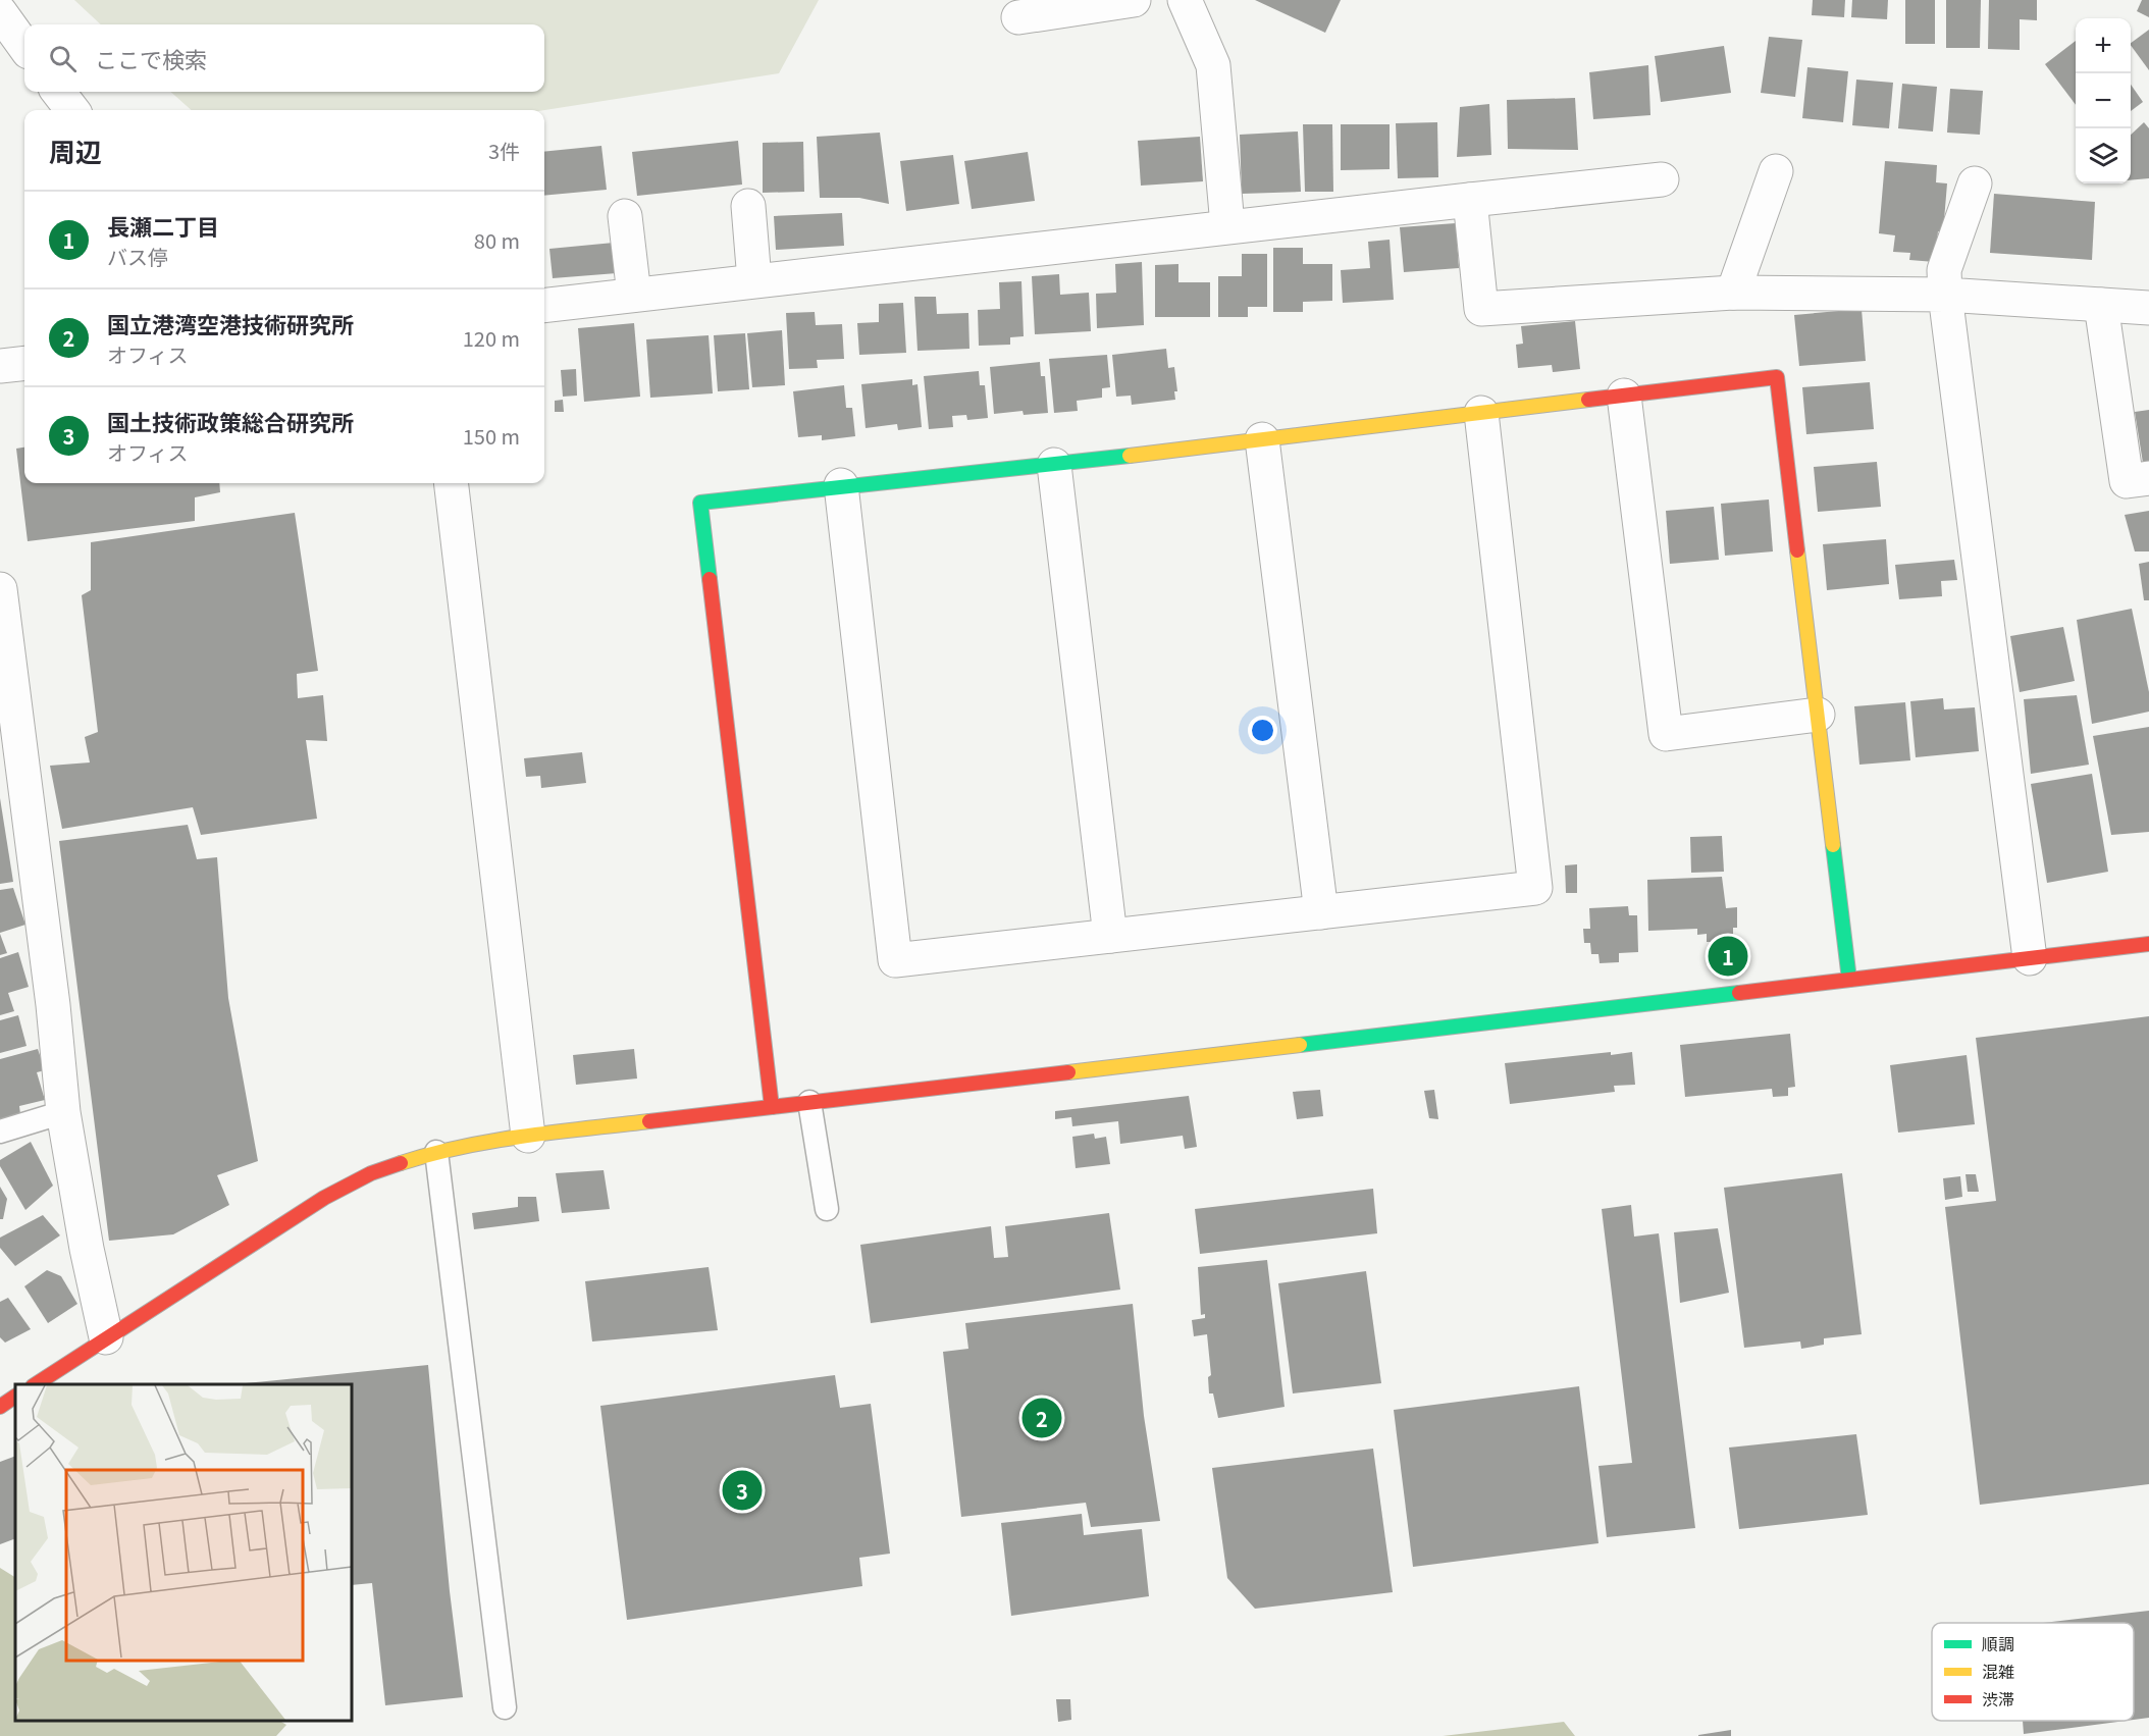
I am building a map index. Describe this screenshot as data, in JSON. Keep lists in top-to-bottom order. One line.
{"legend":["順調","混雑","渋滞"],"page":{"map_buttons":["+","−"],"search":"ここで検索","heading":["周辺","3件"],"list":[{"mark":"1","name":"長瀬二丁目","note":"バス停","value":"80 m"},{"mark":"2","name":"国立港湾空港技術研究所","note":"オフィス","value":"120 m"},{"mark":"3","name":"国土技術政策総合研究所","note":"オフィス","value":"150 m"}],"pins":["1","2","3"]}}
